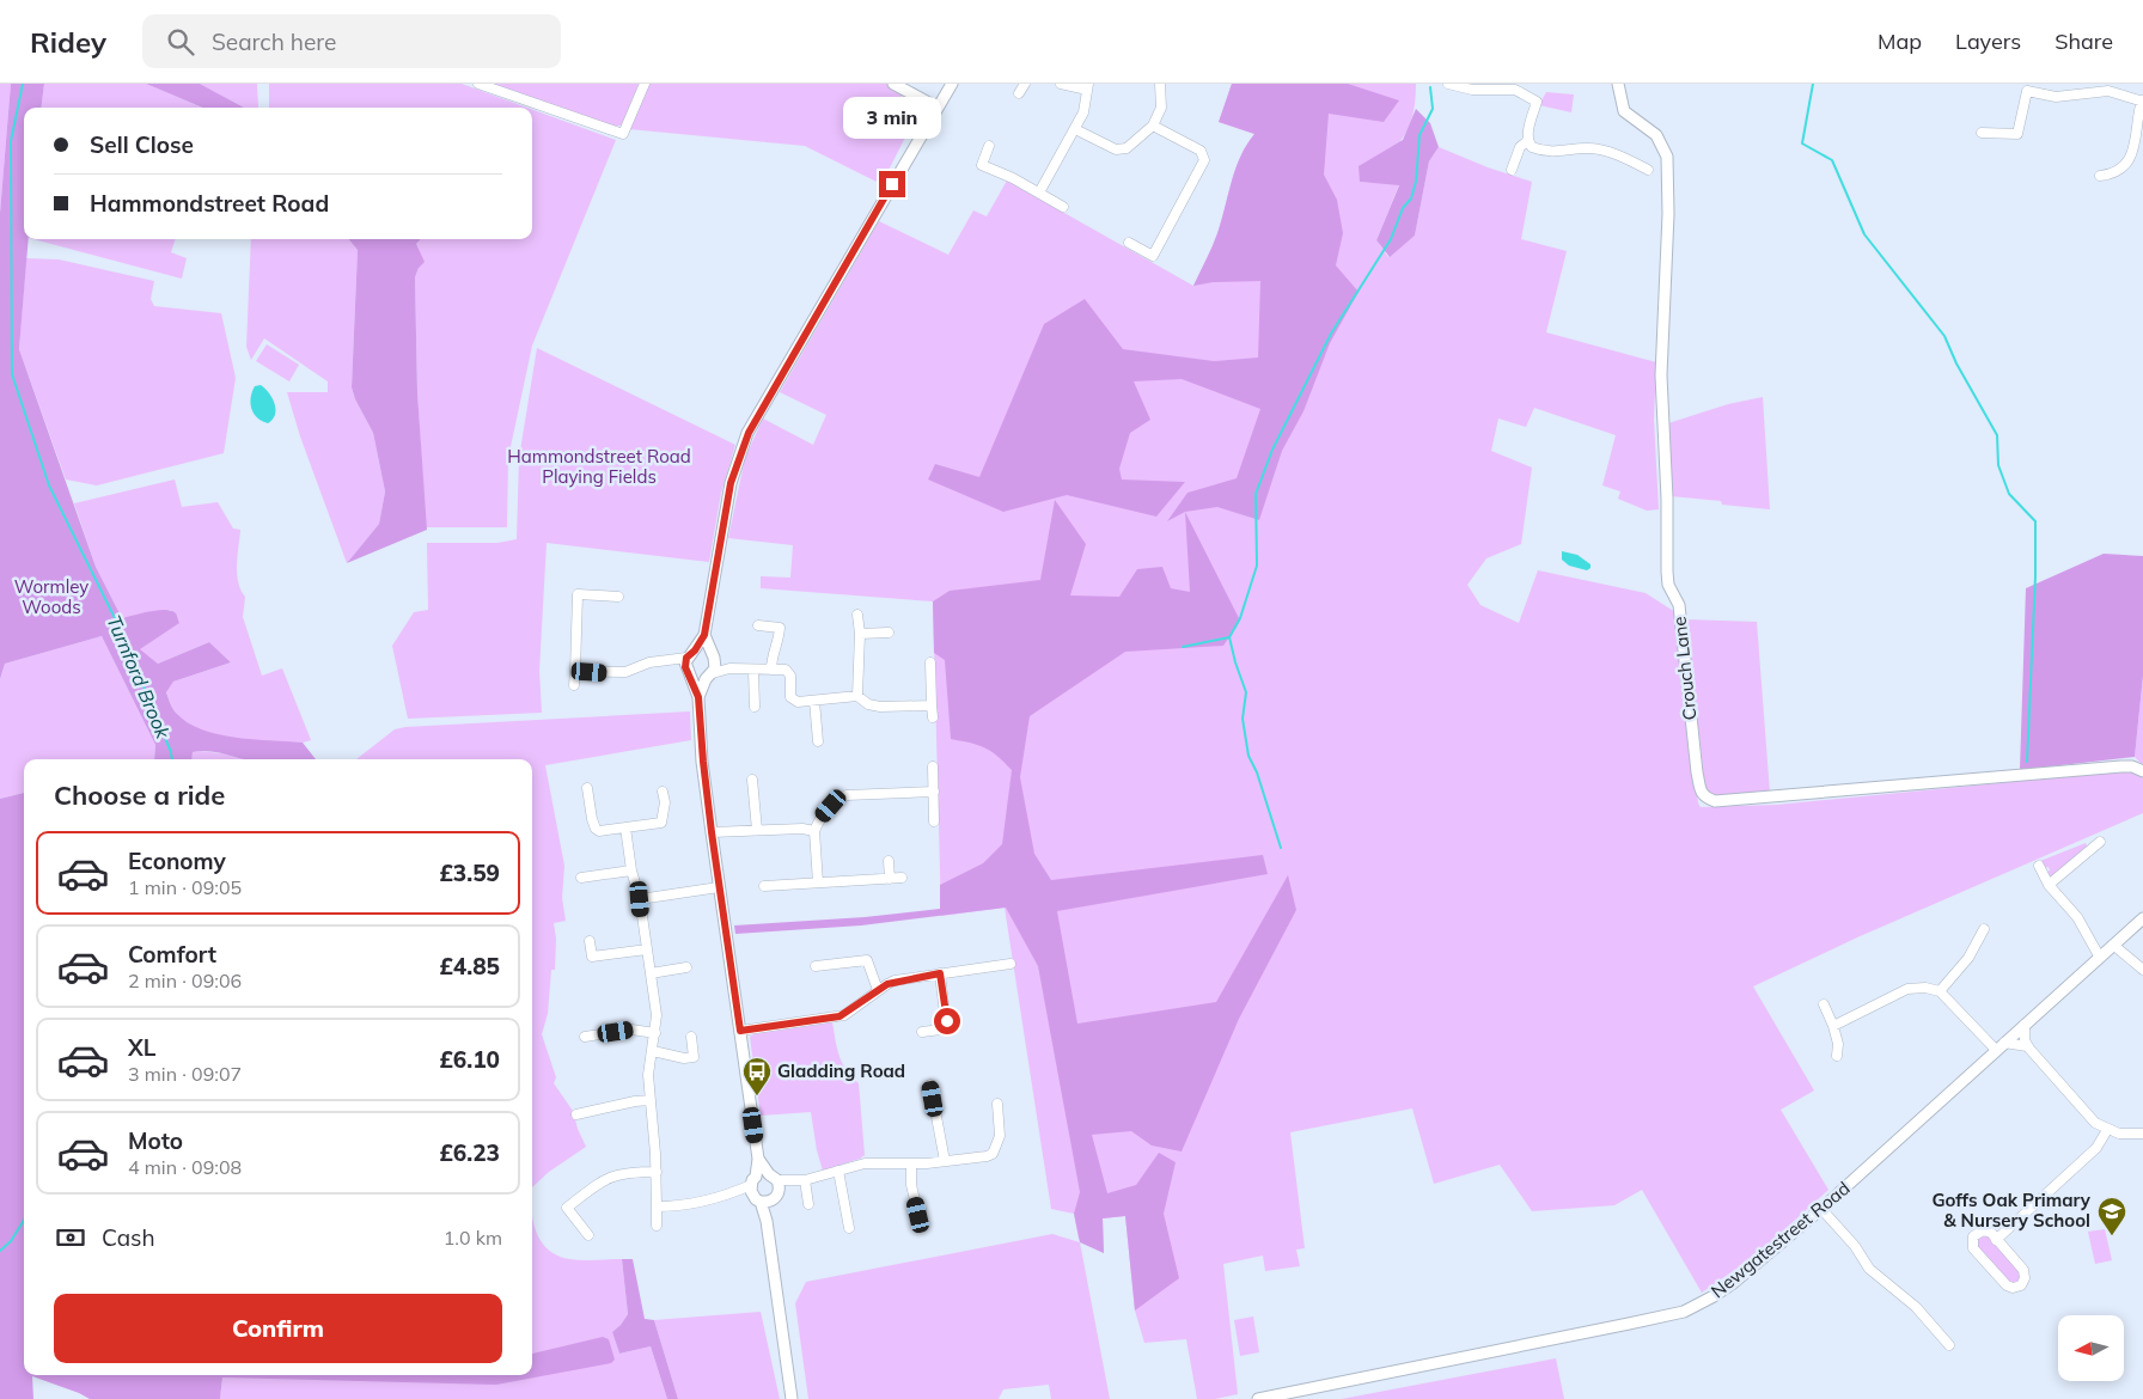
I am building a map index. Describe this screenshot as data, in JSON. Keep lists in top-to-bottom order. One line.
{"streets":{"street":["Crouch Lane","Newgatestreet Road"]},"water":["Turnford Brook"],"parks":["Hammondstreet Road Playing Fields","Wormley Woods"],"places":{"bus stop":["Gladding Road"],"school or university":["Goffs Oak Primary & Nursery School"]},"north":"left","page":{"header":"Ridey","search":"Search here","nav":["Map","Layers","Share"],"bubble":"3 min","banner":["Sell Close","Hammondstreet Road"],"heading":"Choose a ride","list":[{"name":"Economy","note":"1 min · 09:05","value":"£3.59"},{"name":"Comfort","note":"2 min · 09:06","value":"£4.85"},{"name":"XL","note":"3 min · 09:07","value":"£6.10"},{"name":"Moto","note":"4 min · 09:08","value":"£6.23"}],"pay":["Cash","1.0 km"],"buttons":"Confirm"}}
